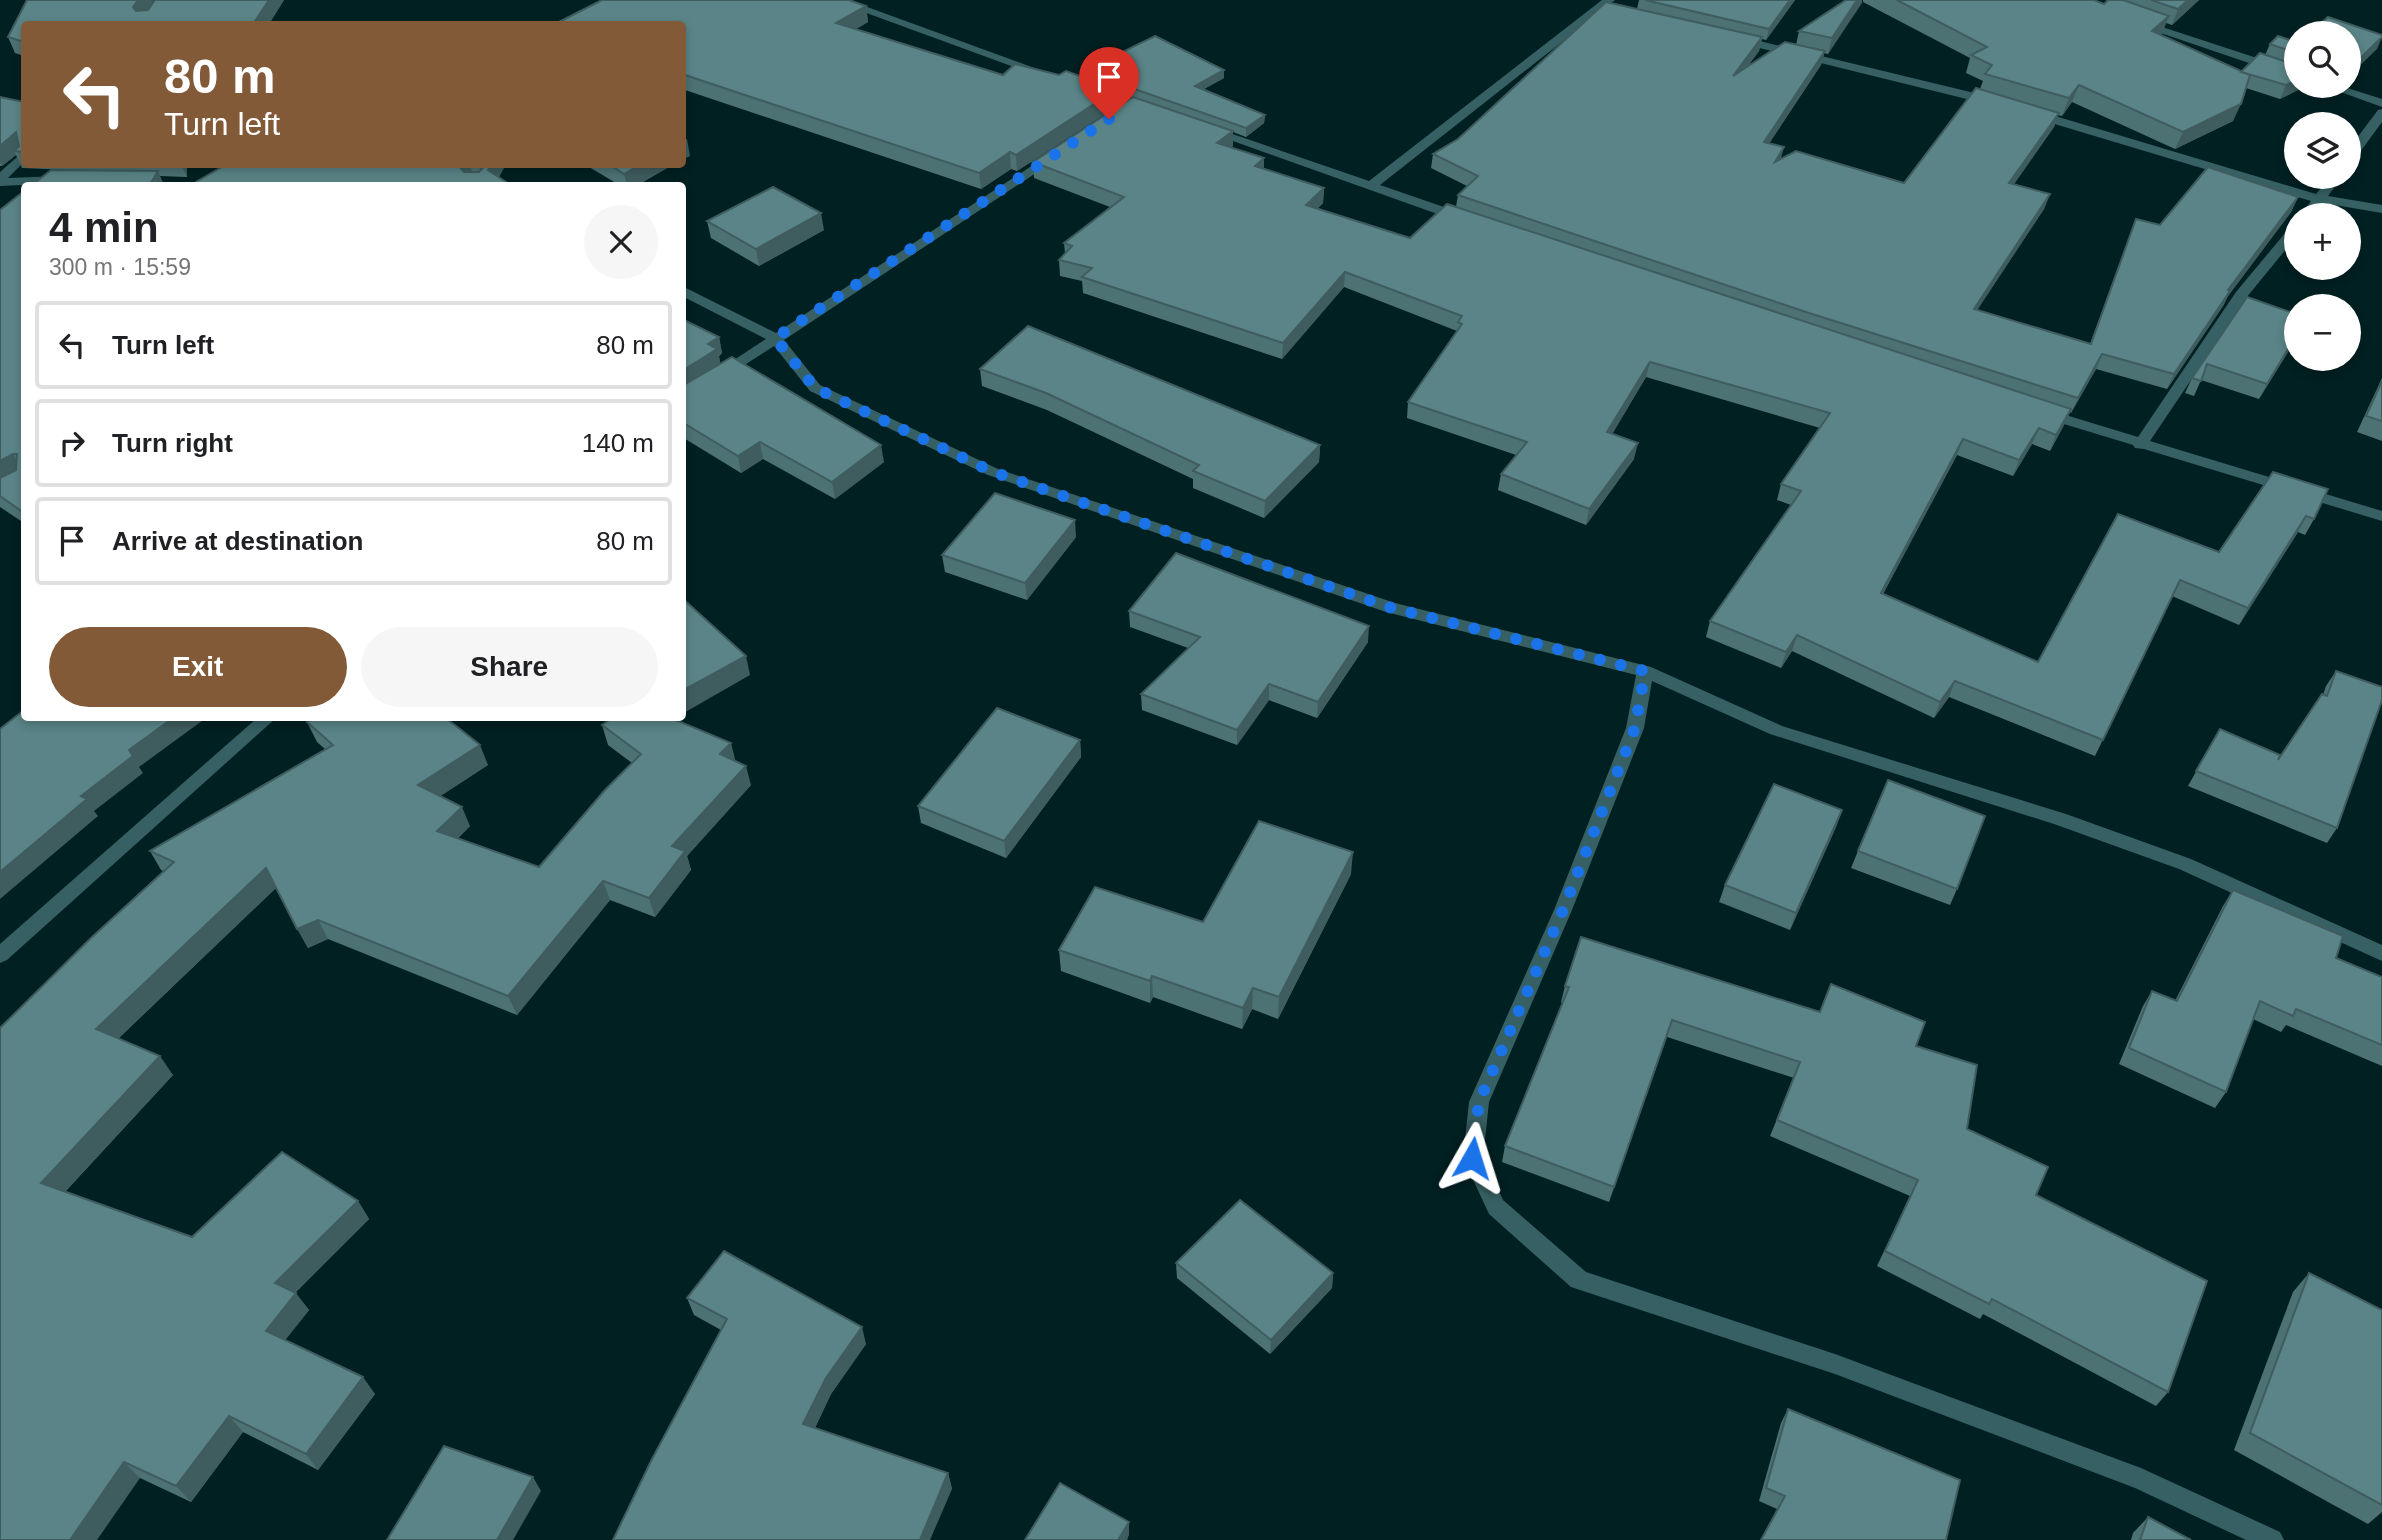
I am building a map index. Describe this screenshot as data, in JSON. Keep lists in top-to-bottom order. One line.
{"page":{"map_buttons":["+","−"],"turn":["80 m","Turn left"],"heading":["4 min","300 m · 15:59"],"list":[{"name":"Turn left","value":"80 m"},{"name":"Turn right","value":"140 m"},{"name":"Arrive at destination","value":"80 m"}],"buttons":["Exit","Share"]}}
